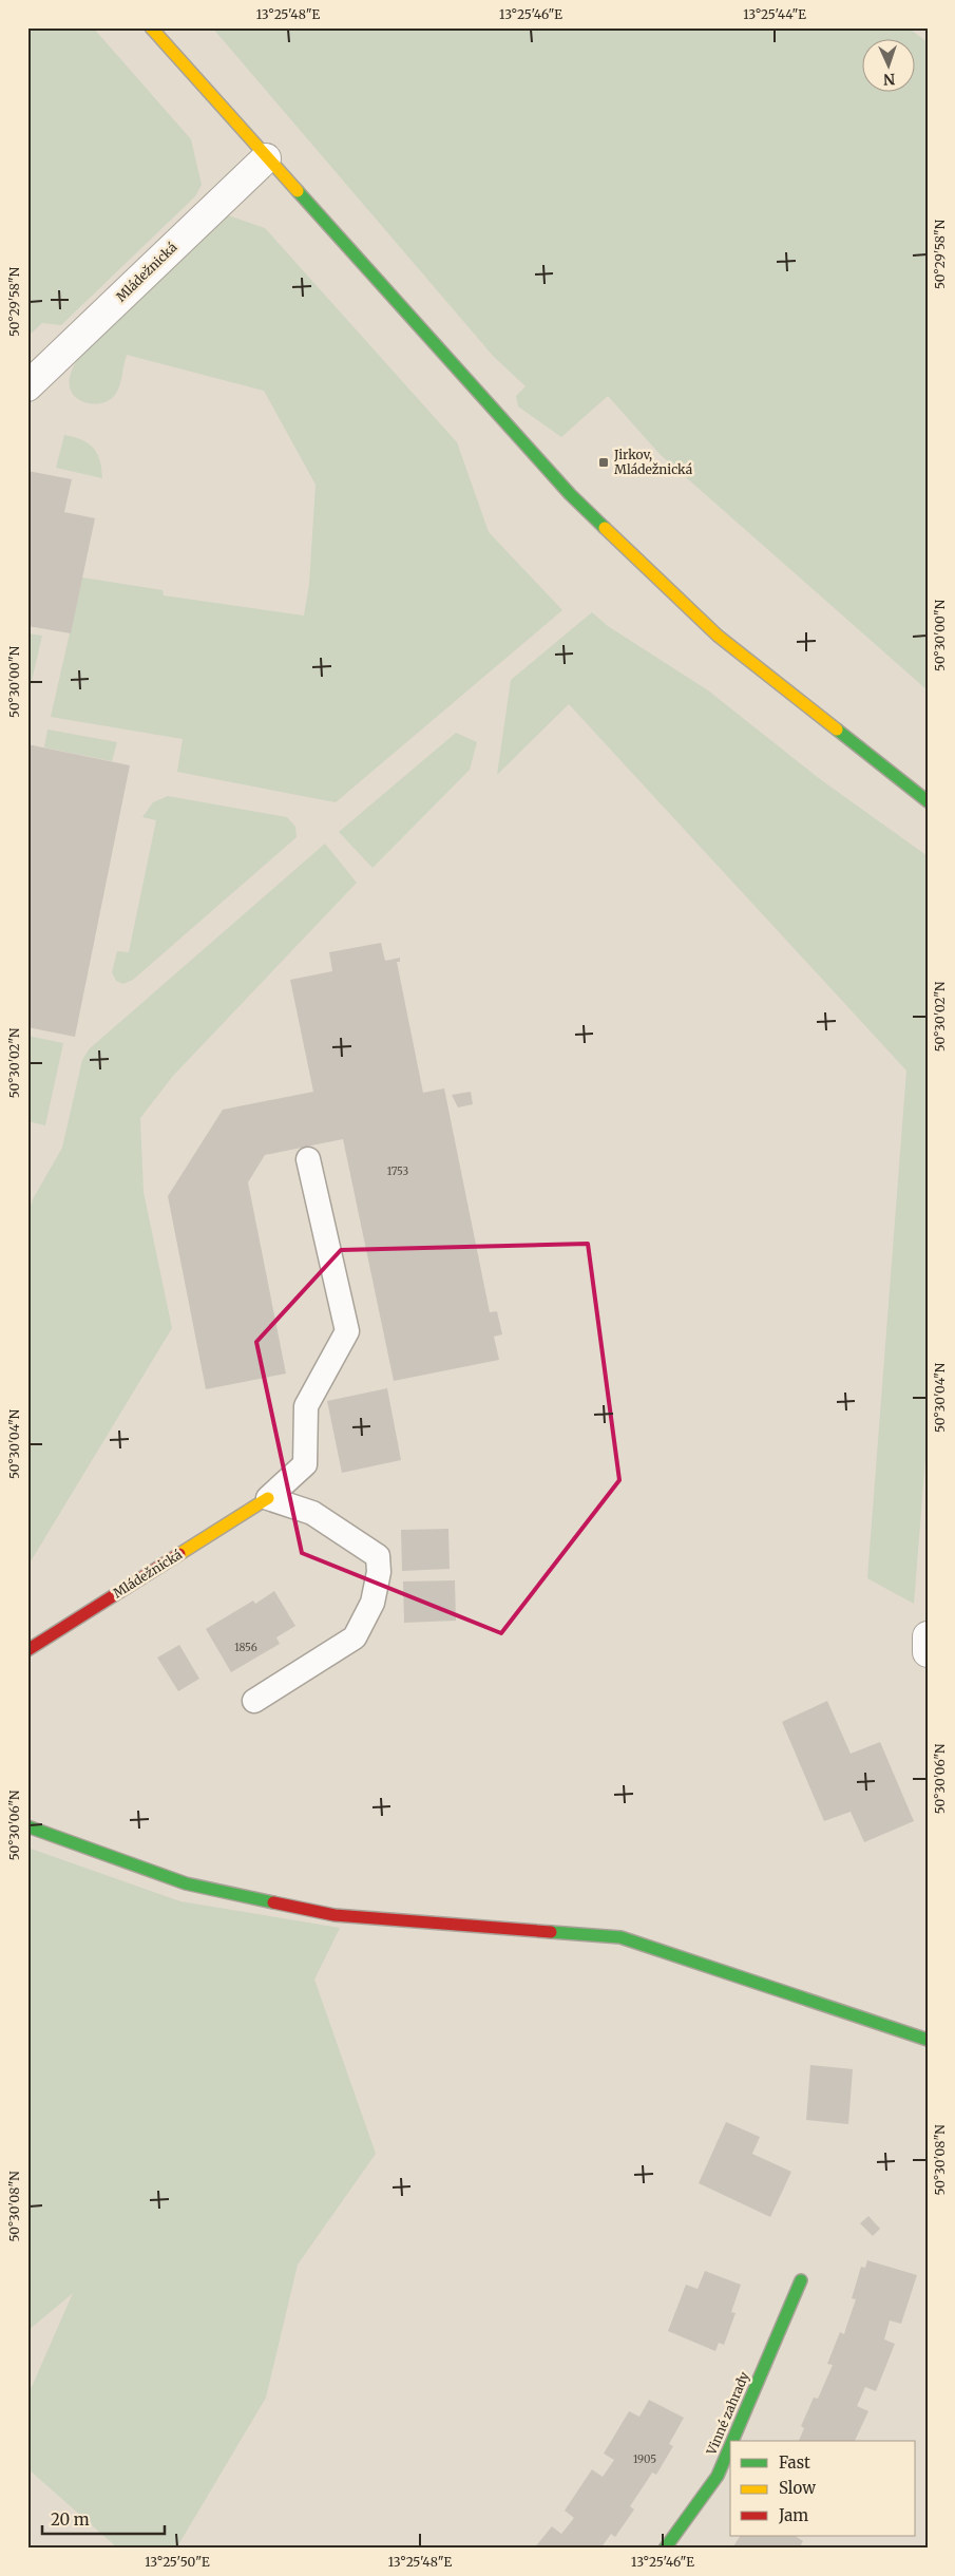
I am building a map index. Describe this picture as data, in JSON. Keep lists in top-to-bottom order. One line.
{"streets":{"street":["Mládežnická","Vinné zahrady"]},"places":{"transit":["Jirkov, Mládežnická"]},"house_numbers":["1753","1856","1905"],"legend":["Fast","Slow","Jam"],"scale_bar":"20 m","north":"bottom","coordinates":["13°25'48\"E","13°25'46\"E","13°25'44\"E","50°29'58\"N","50°30'00\"N","50°30'02\"N","50°30'04\"N","50°30'06\"N","50°30'08\"N","13°25'50\"E"]}
